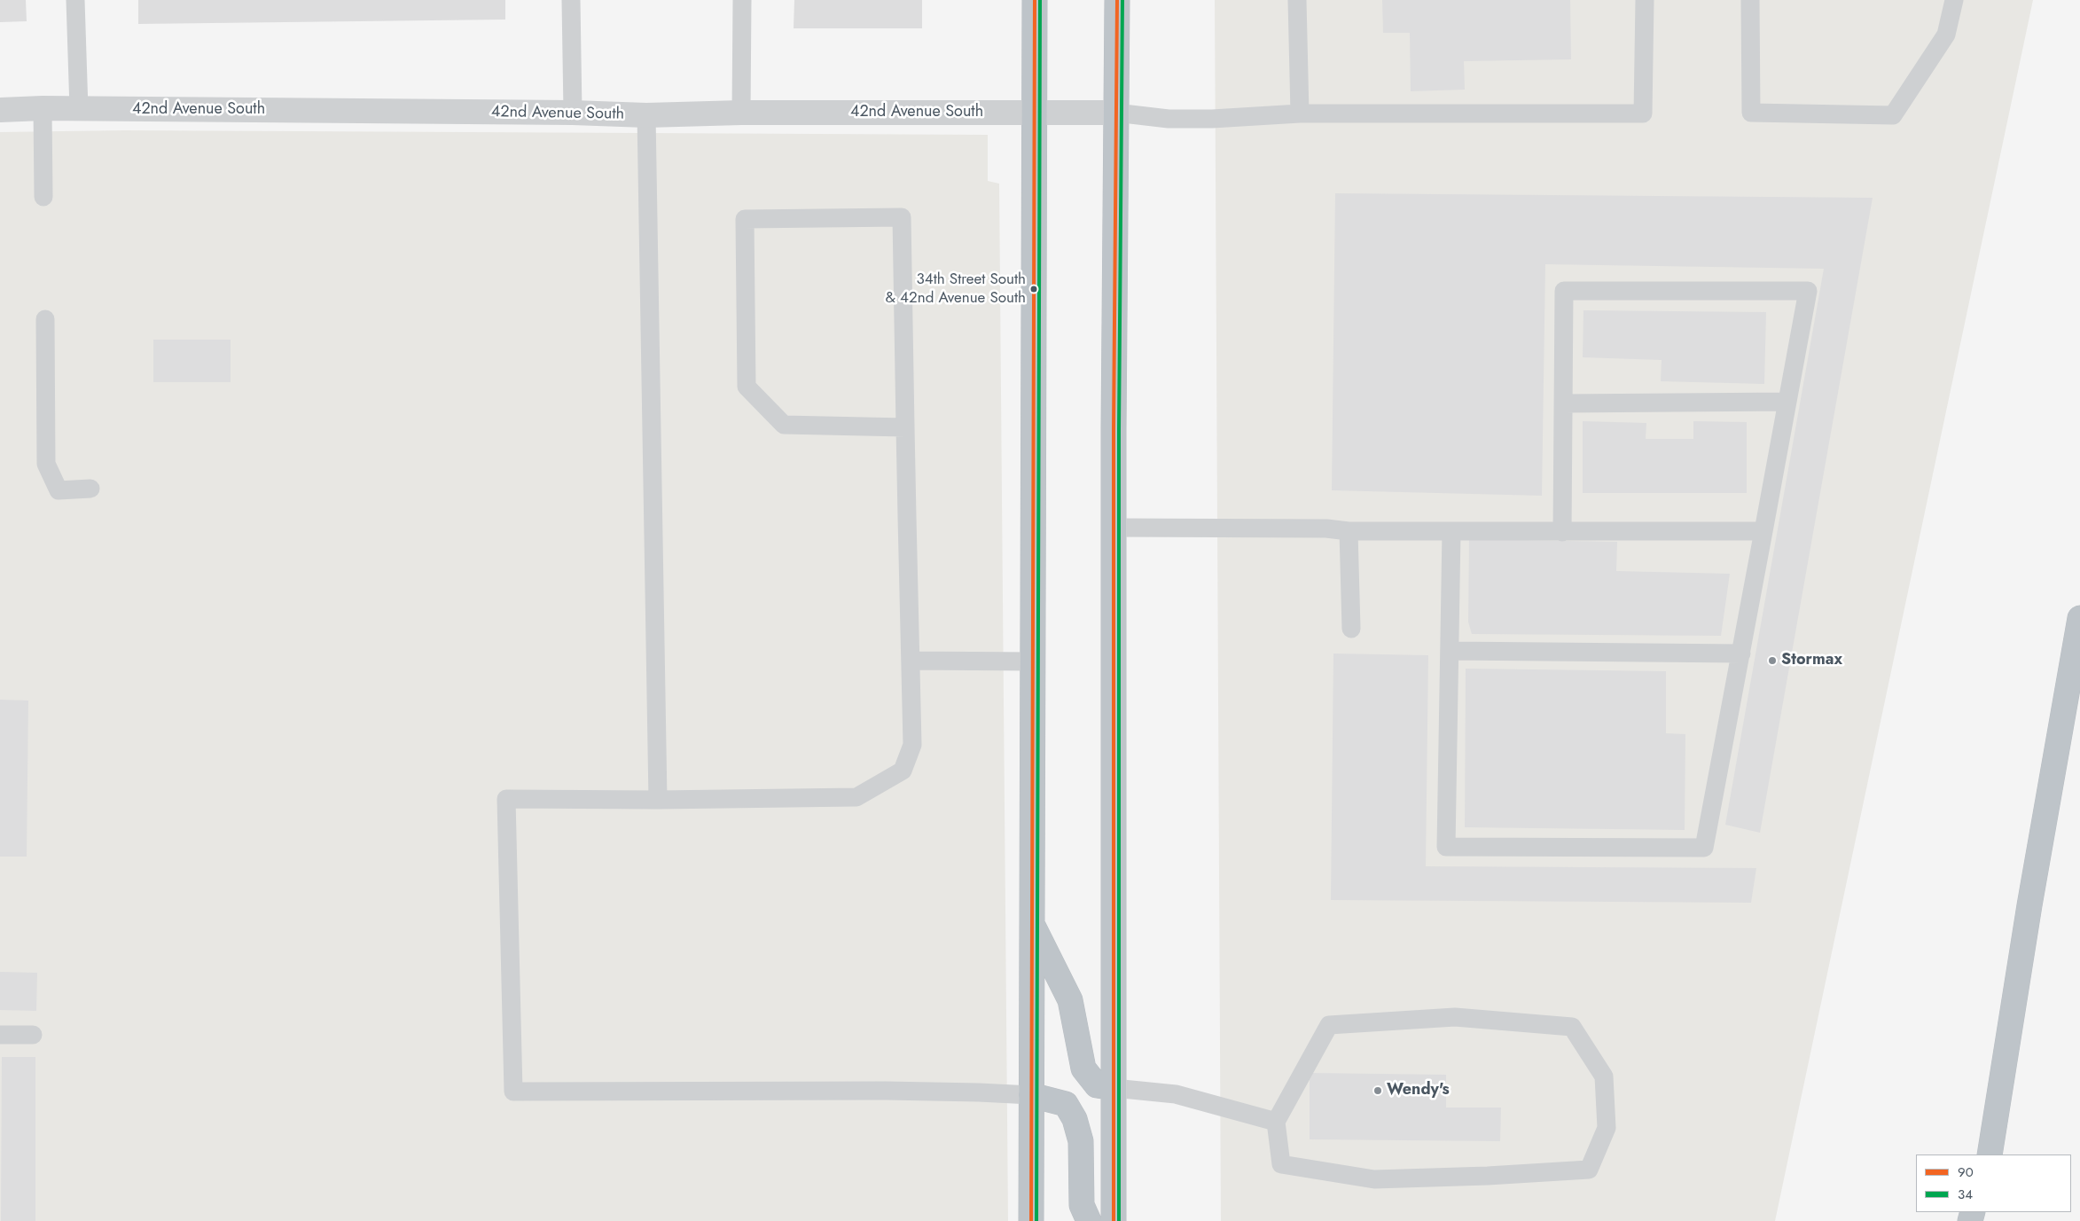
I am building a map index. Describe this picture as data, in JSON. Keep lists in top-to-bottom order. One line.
{"streets":{"street":["42nd Avenue South"]},"places":["34th Street South & 42nd Avenue South","Stormax","Wendy's"],"lines":["transit line 90","transit line 34"],"legend":["90","34"]}
